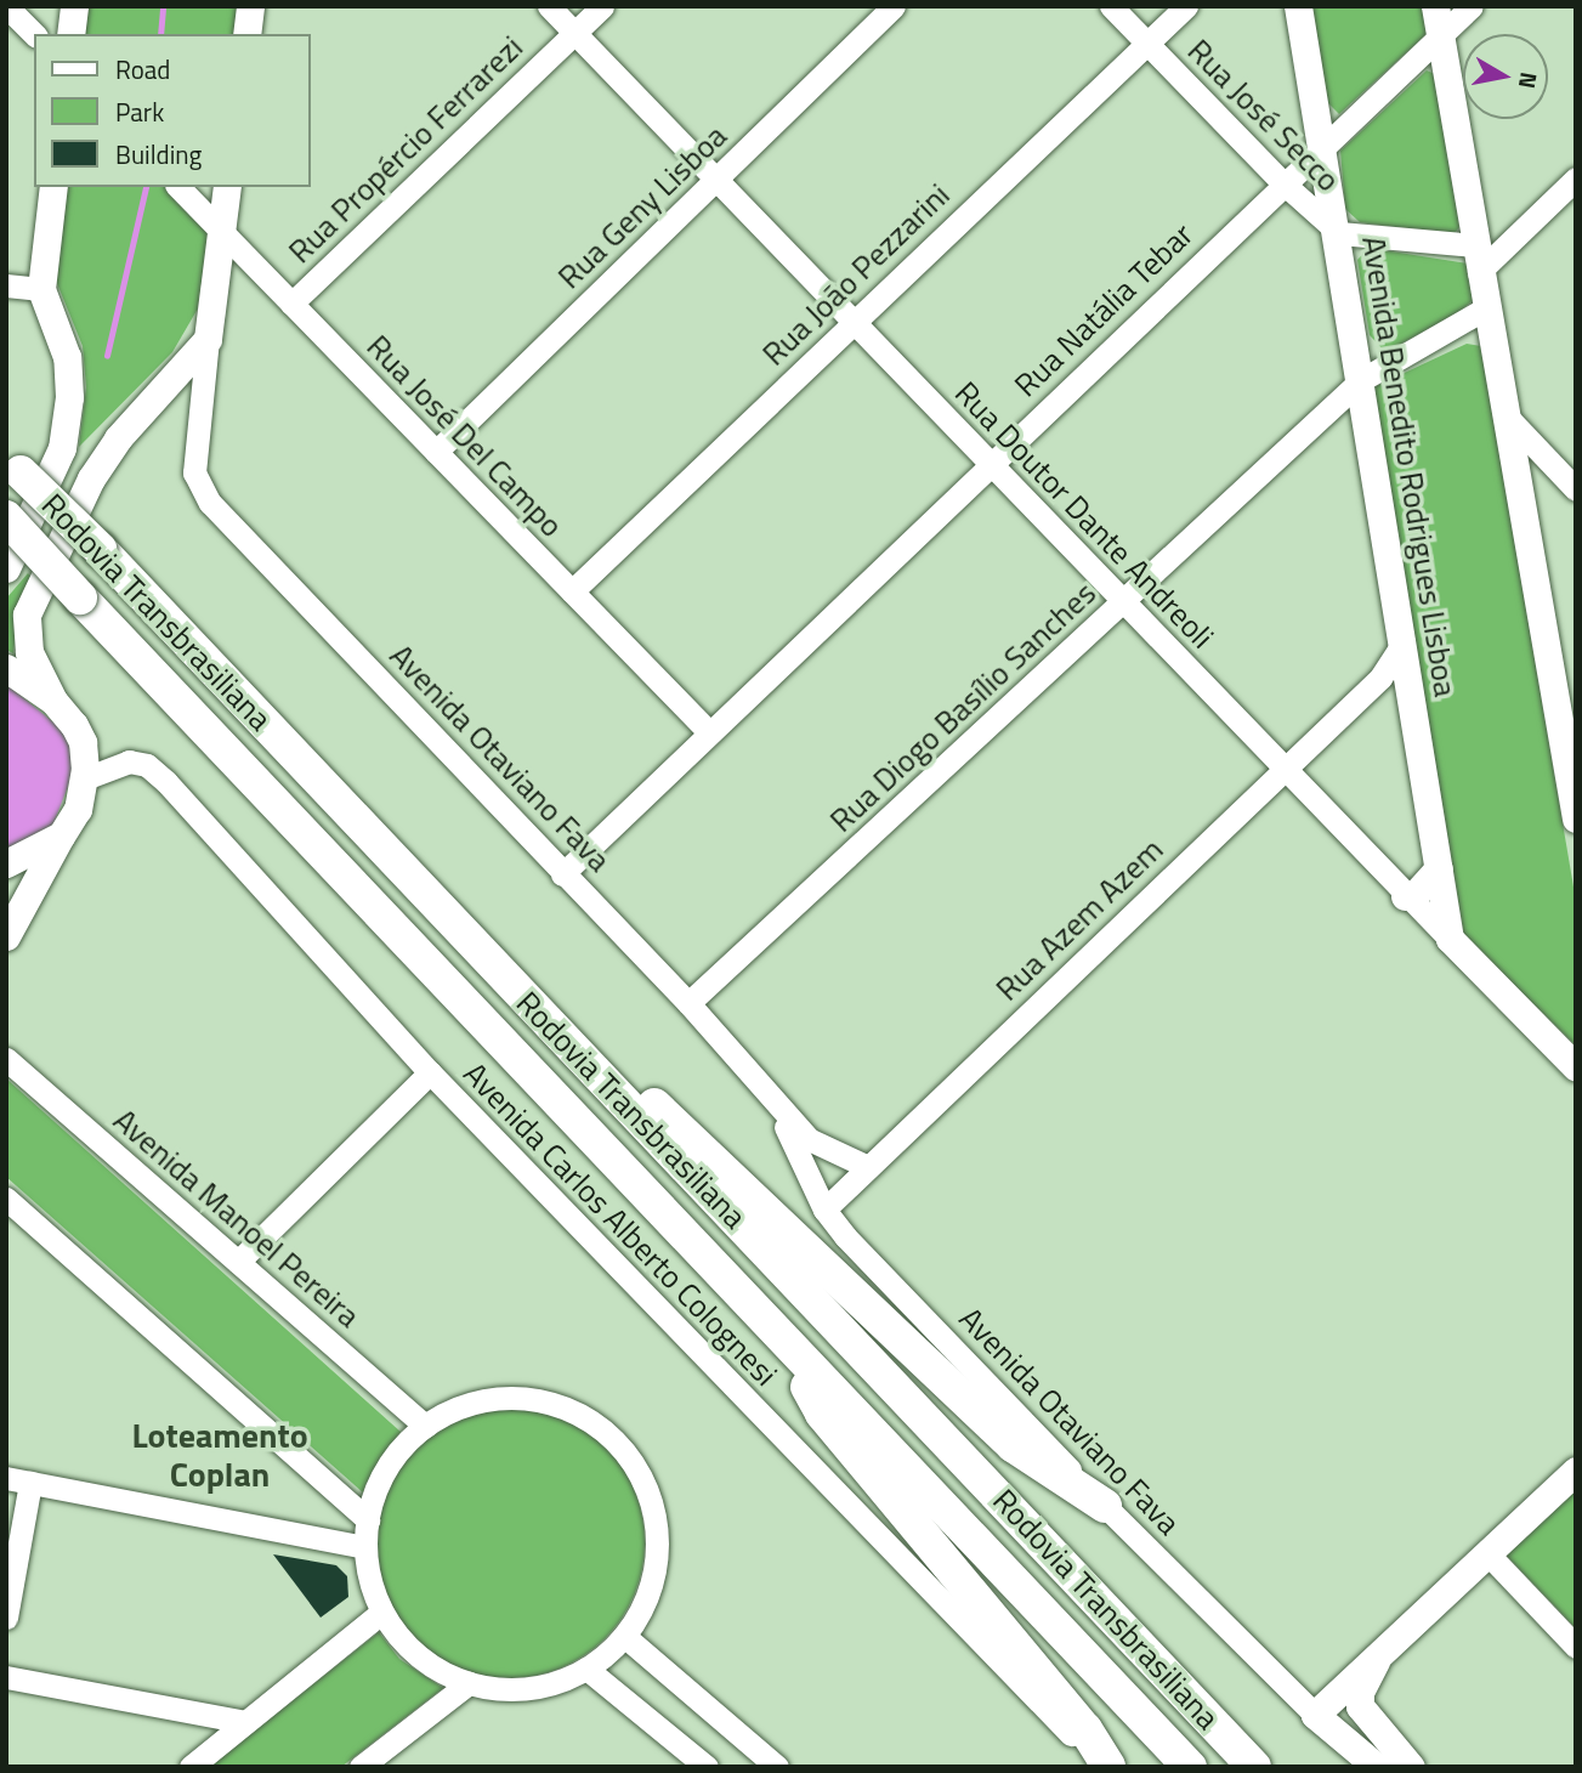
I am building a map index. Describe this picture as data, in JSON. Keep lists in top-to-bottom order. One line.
{"streets":{"highway":["Rodovia Transbrasiliana"],"main road":["Avenida Benedito Rodrigues Lisboa","Rua Doutor Dante Andreoli","Avenida Otaviano Fava"],"street":["Rua José Secco","Rua Propércio Ferrarezi","Rua Geny Lisboa","Rua João Pezzarini","Rua Natália Tebar","Rua José Del Campo","Rua Diogo Basílio Sanches","Rua Azem Azem","Avenida Manoel Pereira","Avenida Carlos Alberto Colognesi"]},"crossings":[["Rua José Secco","Rua João Pezzarini"],["Rua José Secco","Rua Natália Tebar"],["Rua José Secco","Avenida Benedito Rodrigues Lisboa"],["Rua Propércio Ferrarezi","Rua José Del Campo"],["Rua Propércio Ferrarezi","Rua Doutor Dante Andreoli"],["Rua Geny Lisboa","Rua José Del Campo"],["Rua Geny Lisboa","Rua Doutor Dante Andreoli"],["Rua João Pezzarini","Rua José Del Campo"],["Rua João Pezzarini","Rua Doutor Dante Andreoli"],["Rua Natália Tebar","Rua José Del Campo"],["Rua Natália Tebar","Avenida Benedito Rodrigues Lisboa"],["Rua Natália Tebar","Rua Doutor Dante Andreoli"],["Rua Natália Tebar","Avenida Otaviano Fava"],["Avenida Benedito Rodrigues Lisboa","Rua Doutor Dante Andreoli"],["Avenida Benedito Rodrigues Lisboa","Rua Diogo Basílio Sanches"],["Avenida Benedito Rodrigues Lisboa","Rua Azem Azem"],["Rua Doutor Dante Andreoli","Rua Diogo Basílio Sanches"],["Rua Doutor Dante Andreoli","Rua Azem Azem"],["Rua Diogo Basílio Sanches","Avenida Otaviano Fava"],["Avenida Otaviano Fava","Rua Azem Azem"]],"districts":["Loteamento Coplan"],"legend":["Road","Park","Building"],"north":"right"}
